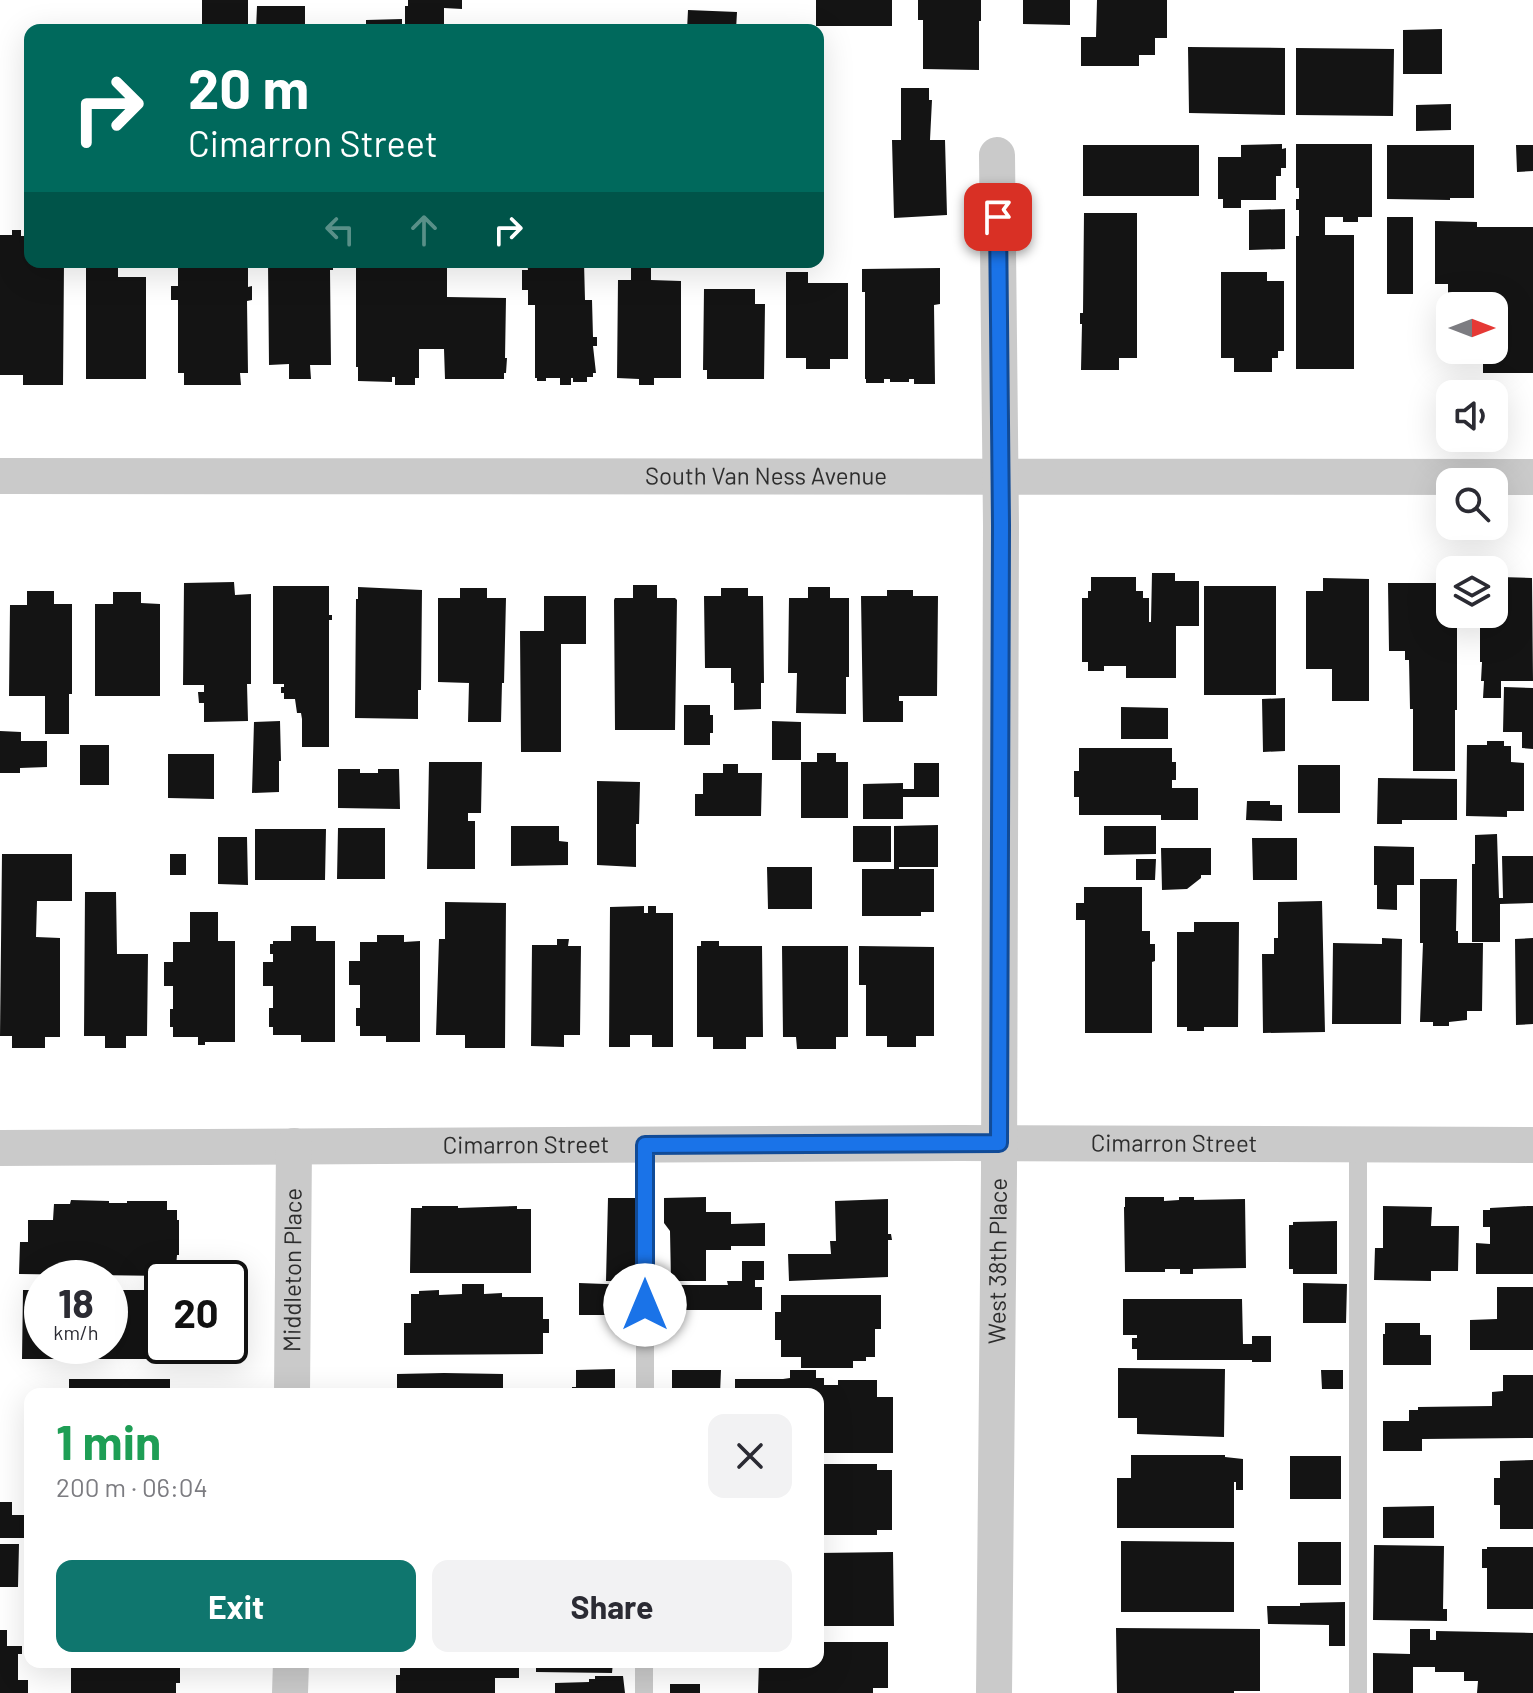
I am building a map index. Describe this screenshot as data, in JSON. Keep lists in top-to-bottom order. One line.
{"streets":{"street":["South Van Ness Avenue","Cimarron Street","West 38th Place","Middleton Place"]},"crossings":[["South Van Ness Avenue","West 38th Place"],["Cimarron Street","West 38th Place"],["Cimarron Street","Middleton Place"]],"north":"right","page":{"turn":["20 m","Cimarron Street"],"speed":"18 km/h","limit":"20","heading":["1 min","200 m · 06:04"],"buttons":["Exit","Share"]}}
